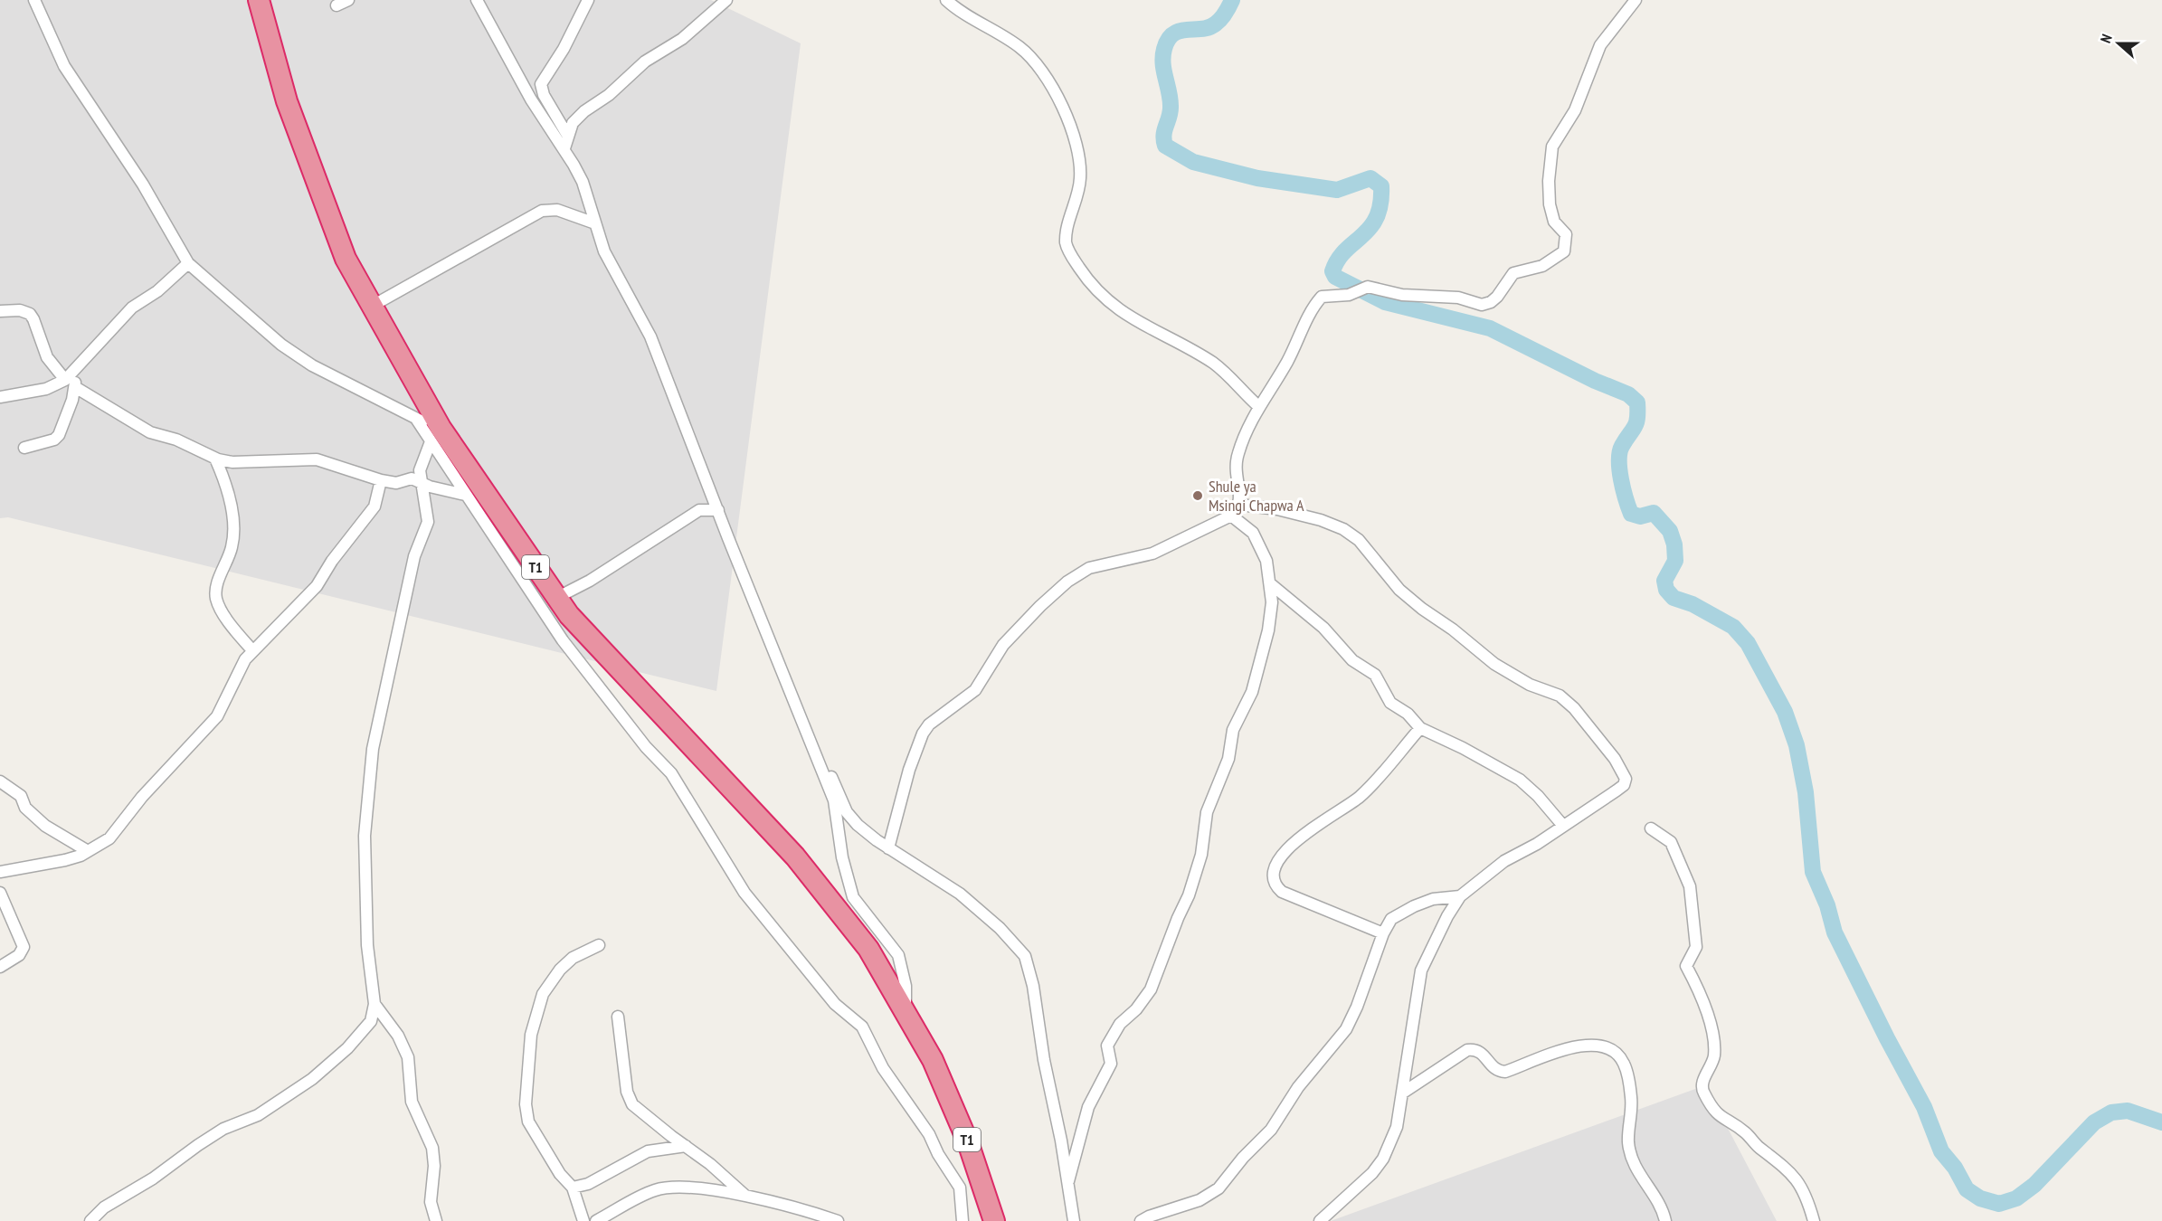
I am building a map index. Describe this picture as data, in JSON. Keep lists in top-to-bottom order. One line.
{"streets":{"highway":["T1"]},"places":["Shule ya Msingi Chapwa A"],"north":"left"}
